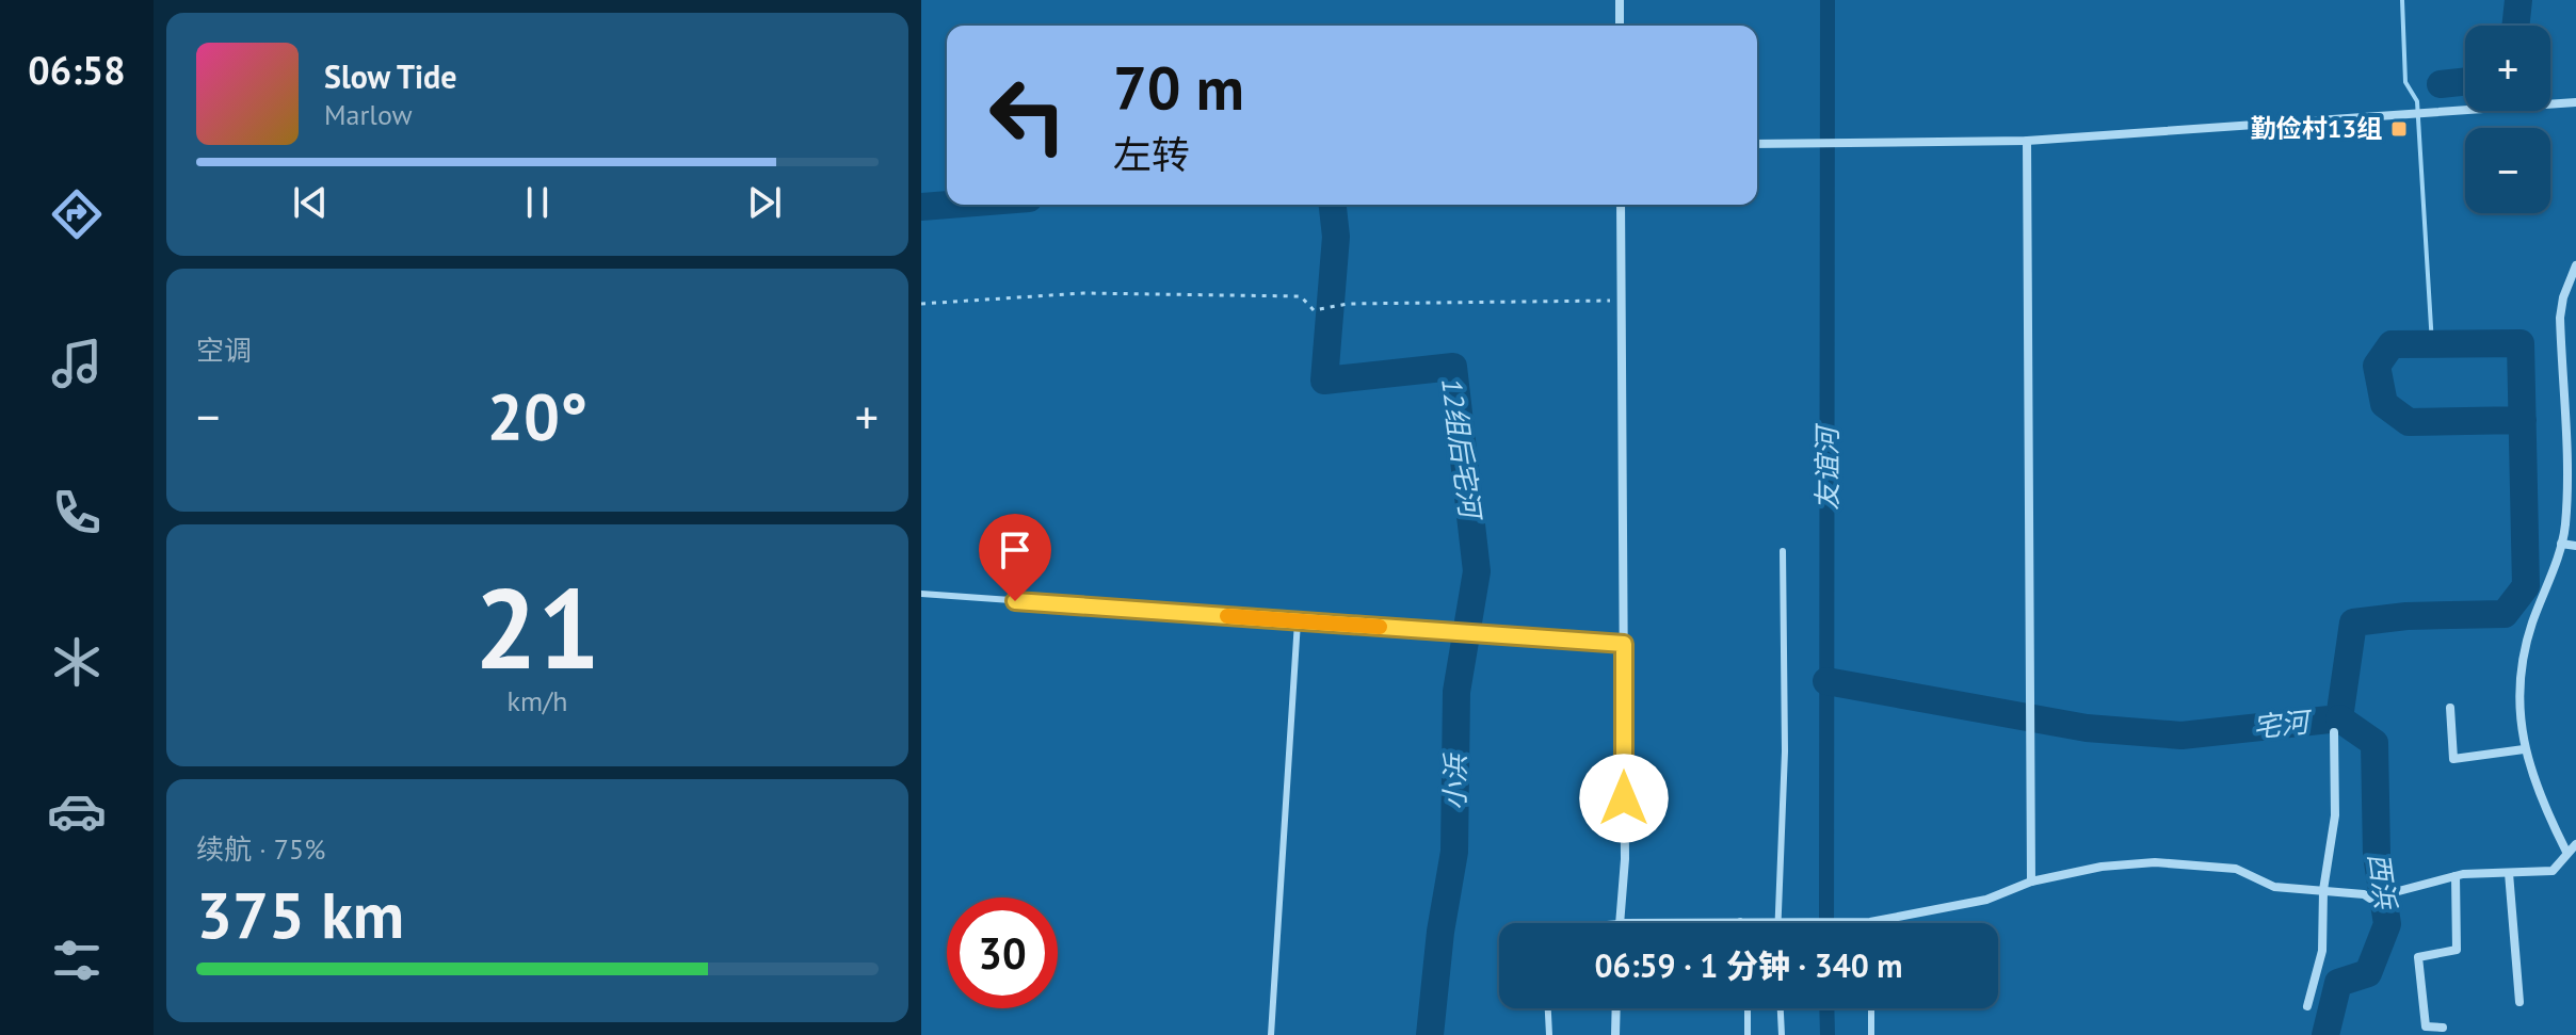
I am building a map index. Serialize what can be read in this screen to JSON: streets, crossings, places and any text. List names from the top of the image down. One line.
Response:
{"water":["12组后宅河","友谊河","宅河","小浜","西浜"],"places":{"transit":["勤俭村13组"]},"page":{"tabs":"06:58","map_buttons":["+","−"],"turn":["70 m","左转"],"song":["Slow Tide","Marlow"],"tile":["空调",["21","km/h"],["续航 · 75%","375 km"]],"heat":["−","20°","+"],"limit":"30","trip":"06:59 · 1 分钟 · 340 m"}}
